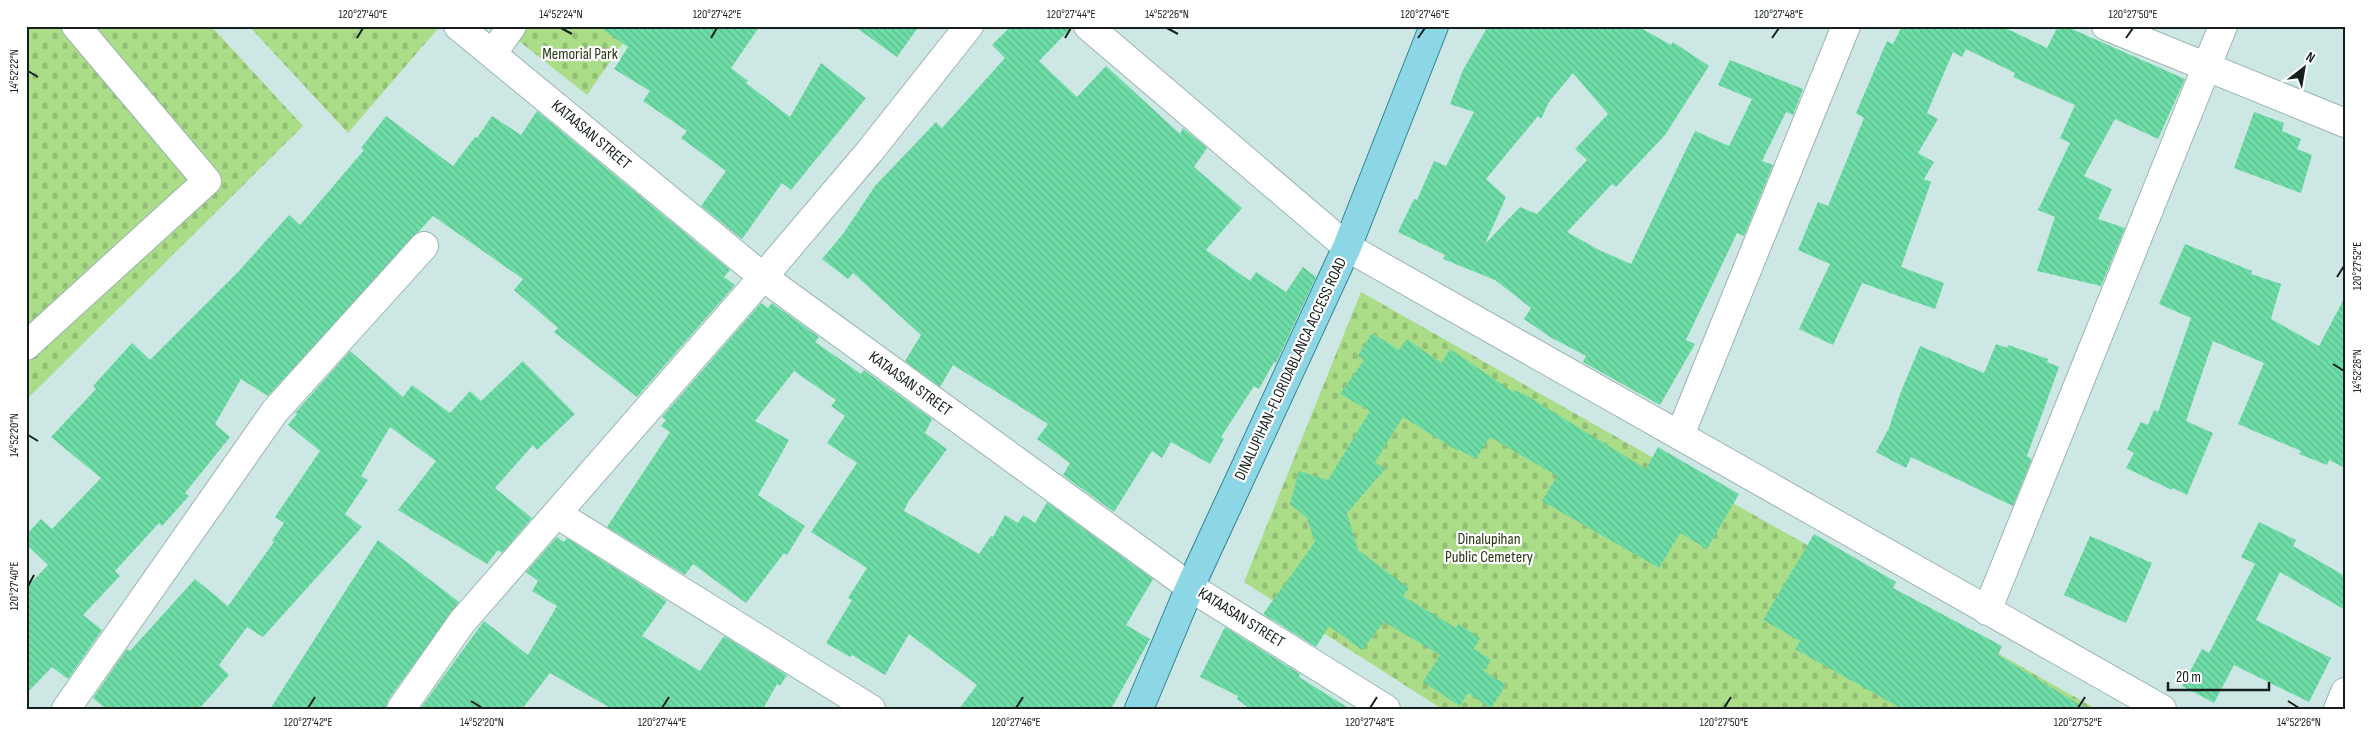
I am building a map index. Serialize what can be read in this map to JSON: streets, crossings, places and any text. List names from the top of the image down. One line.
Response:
{"streets":{"main road":["DINALUPIHAN-FLORIDABLANCA ACCESS ROAD"],"street":["KATAASAN STREET"]},"crossings":[["KATAASAN STREET","DINALUPIHAN-FLORIDABLANCA ACCESS ROAD"]],"parks":["Memorial Park","Dinalupihan Public Cemetery"],"scale_bar":"20 m","north":"top right","coordinates":["120°27'40\"E","14°52'24\"N","120°27'42\"E","120°27'44\"E","14°52'26\"N","120°27'46\"E","120°27'48\"E","120°27'50\"E","14°52'22\"N","120°27'52\"E","14°52'28\"N","14°52'20\"N"]}
